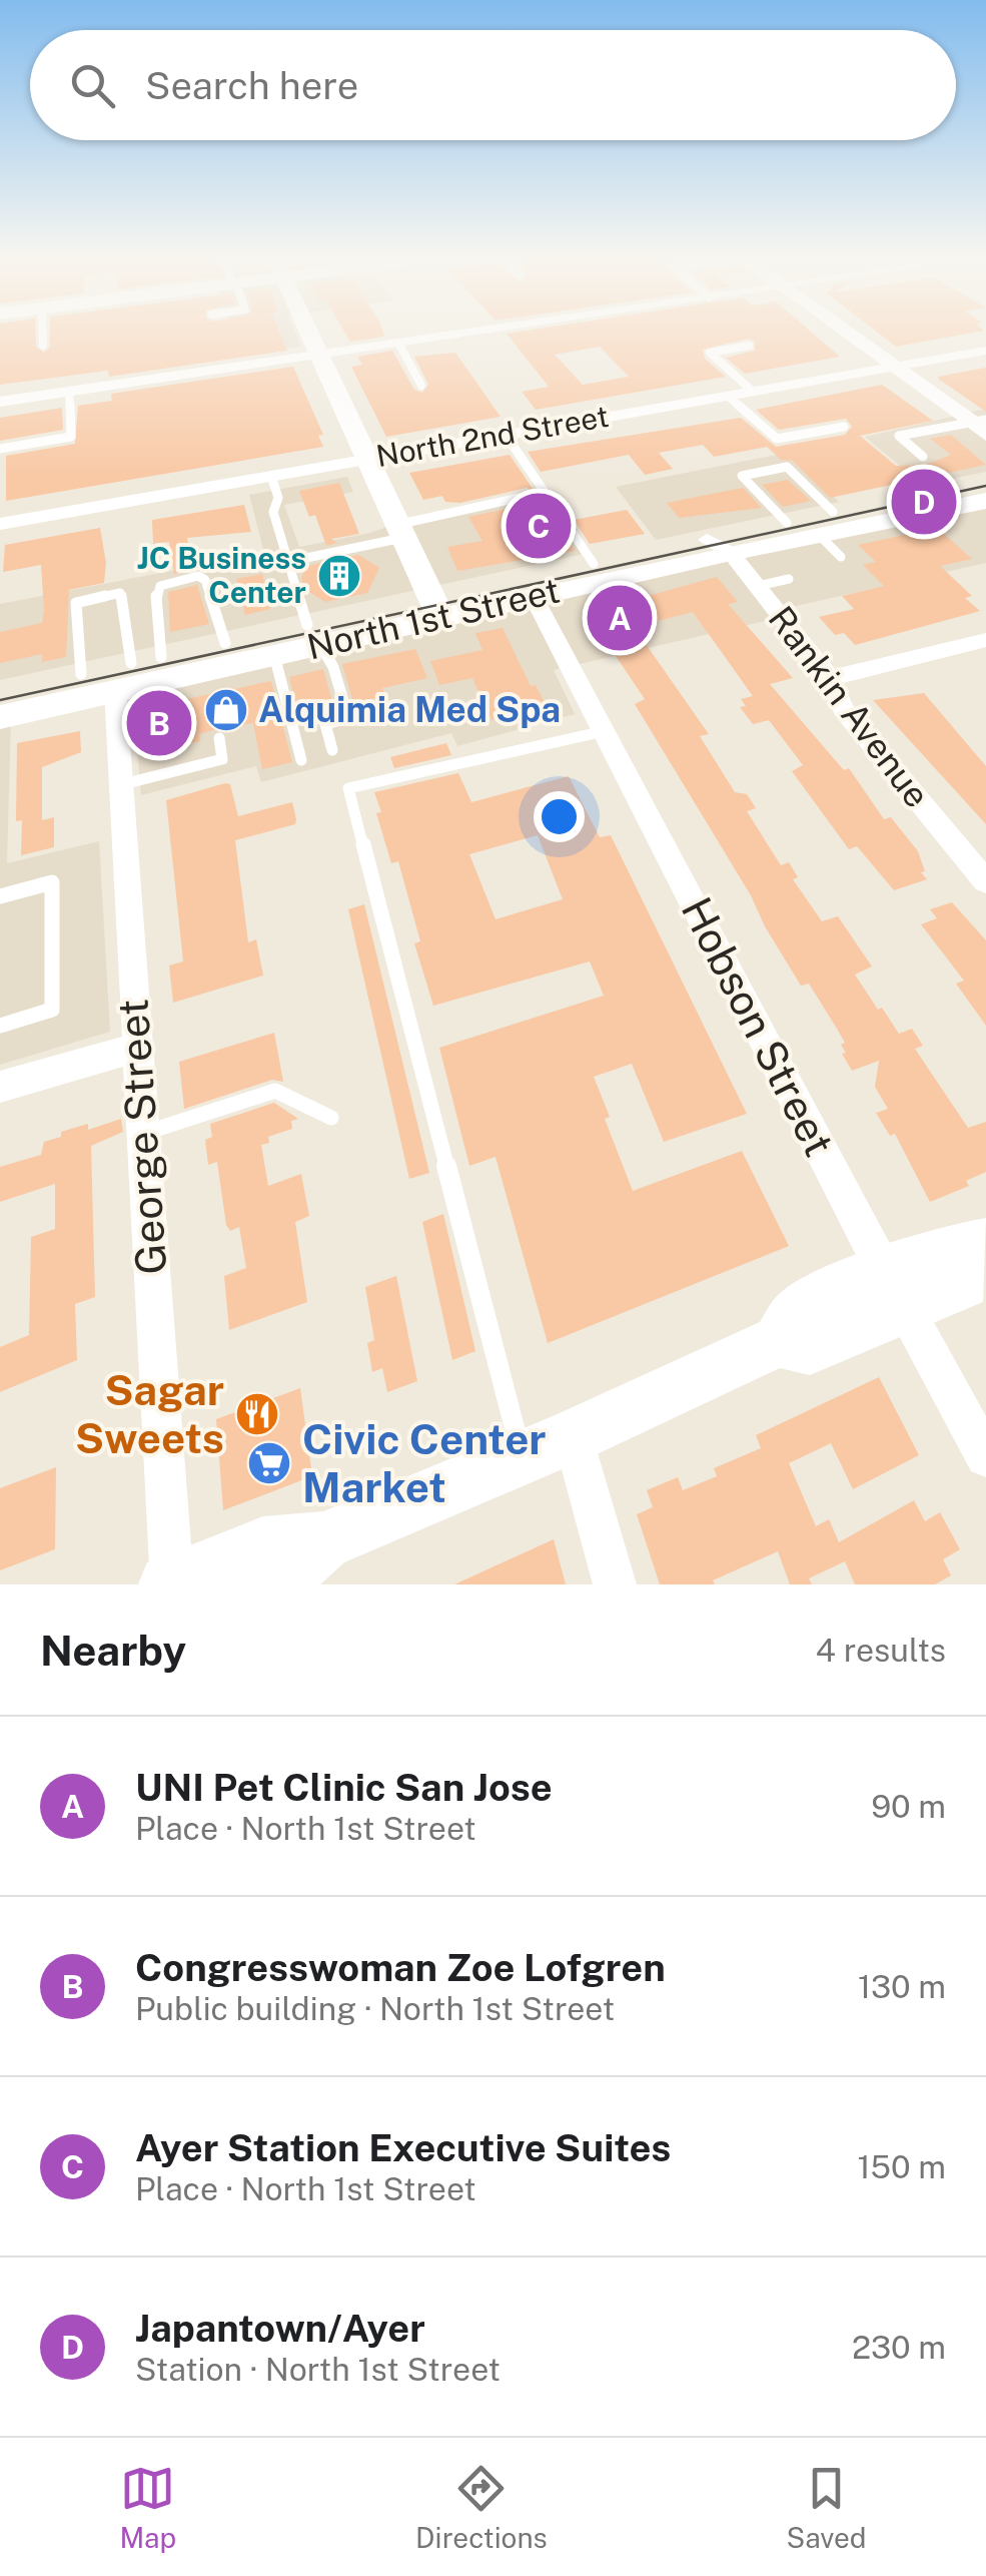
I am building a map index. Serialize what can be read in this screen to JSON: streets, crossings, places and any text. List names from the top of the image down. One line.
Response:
{"streets":{"main road":["North 1st Street"],"street":["North 2nd Street","Rankin Avenue","Hobson Street","George Street"]},"crossings":[["North 1st Street","Rankin Avenue"],["North 1st Street","Hobson Street"],["North 1st Street","George Street"]],"places":{"building":["JC Business Center"],"shop":["Alquimia Med Spa"],"restaurant":["Sagar Sweets"],"supermarket":["Civic Center Market"]},"page":{"search":"Search here","pins":["D","C","A","B"],"heading":["Nearby","4 results"],"list":[{"mark":"A","name":"UNI Pet Clinic San Jose","note":"Place · North 1st Street","value":"90 m"},{"mark":"B","name":"Congresswoman Zoe Lofgren","note":"Public building · North 1st Street","value":"130 m"},{"mark":"C","name":"Ayer Station Executive Suites","note":"Place · North 1st Street","value":"150 m"},{"mark":"D","name":"Japantown/Ayer","note":"Station · North 1st Street","value":"230 m"}],"nav":["Map","Directions","Saved"]}}
